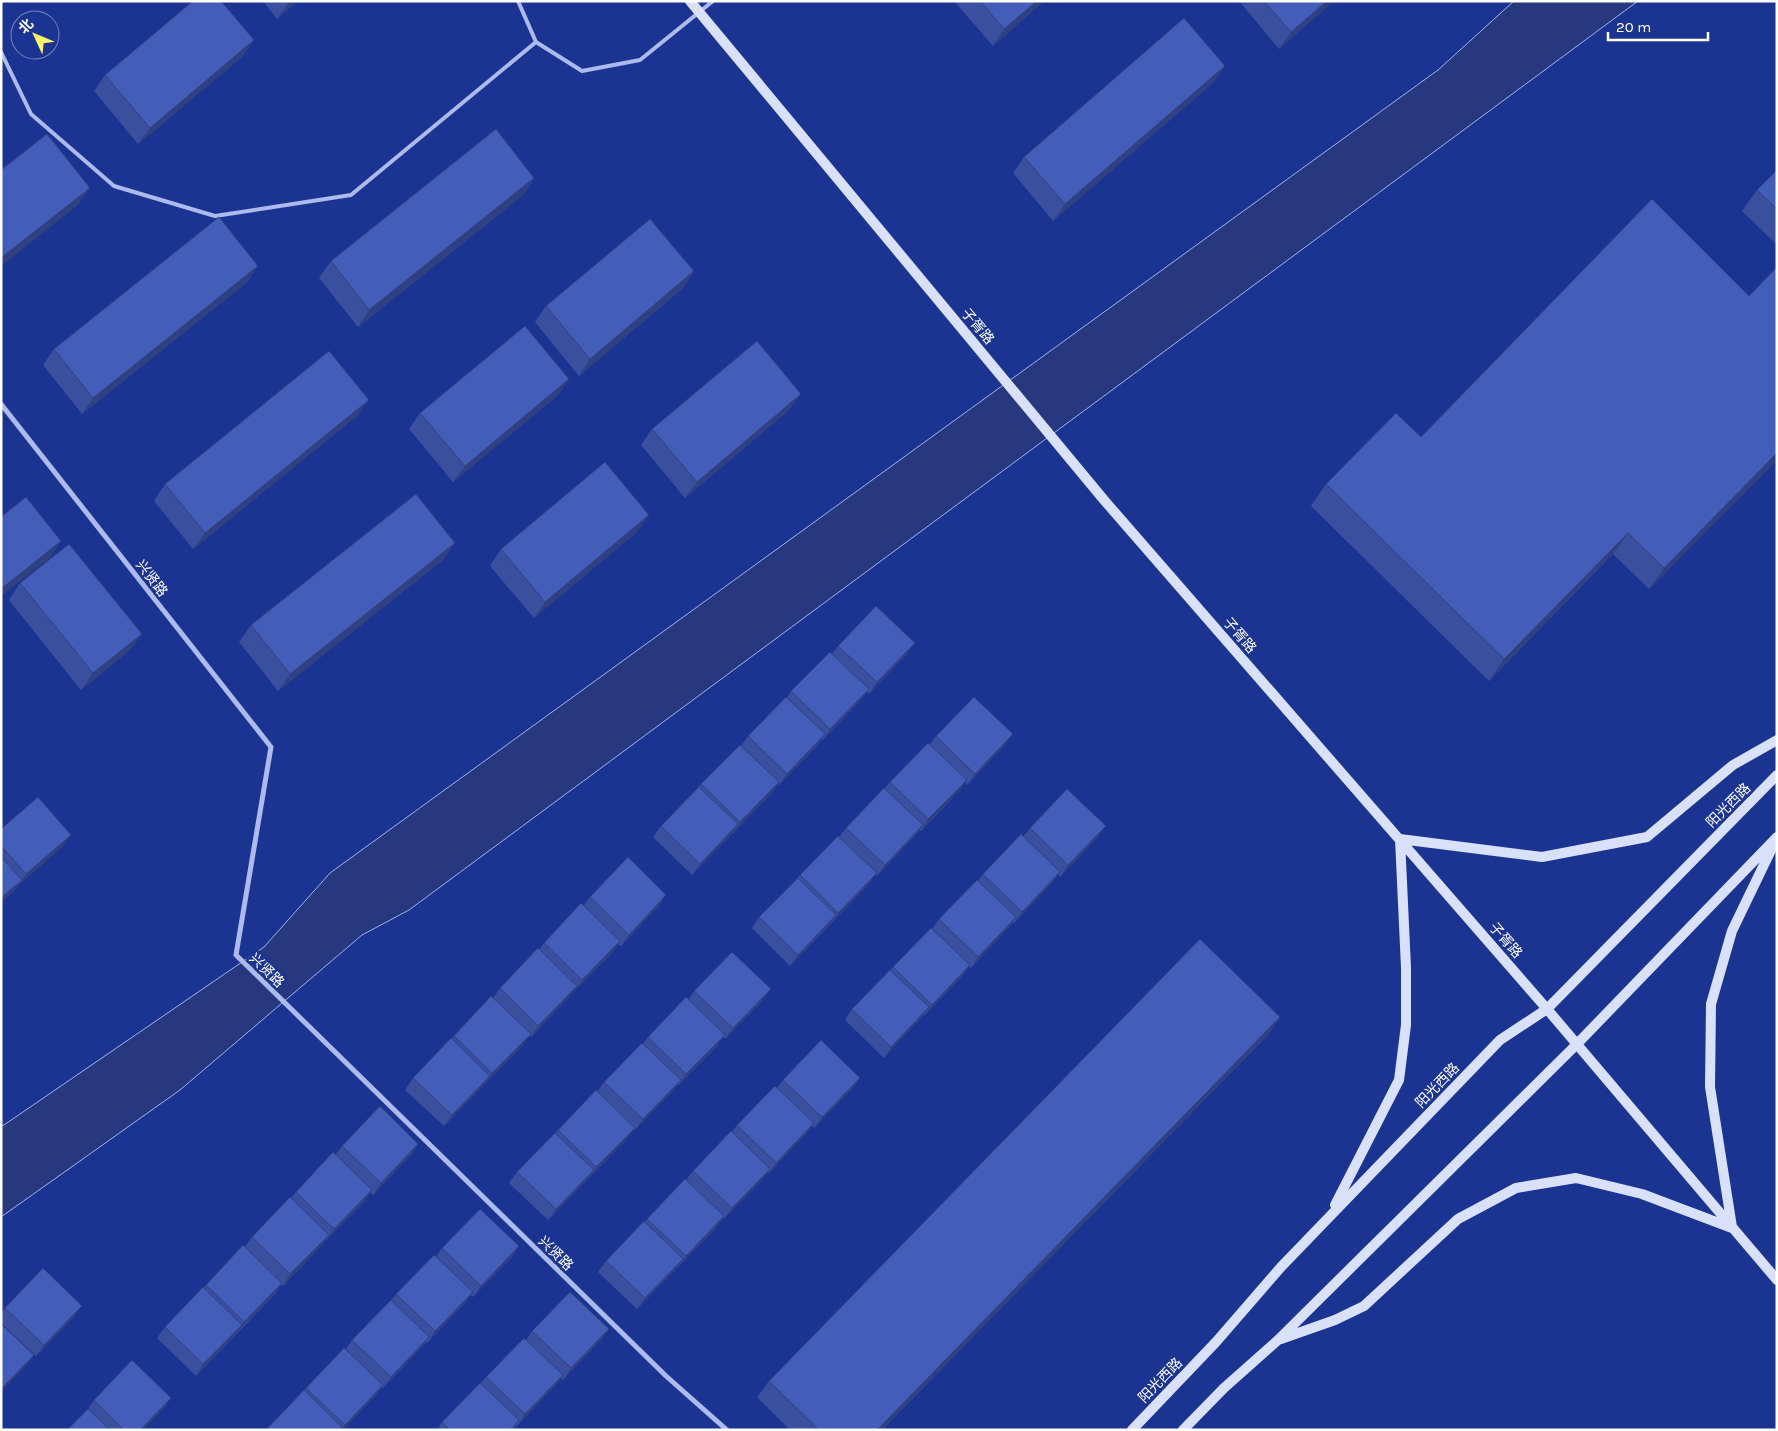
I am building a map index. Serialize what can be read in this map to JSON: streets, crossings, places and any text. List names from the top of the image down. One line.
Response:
{"streets":{"street":["子胥路","兴贤路","阳光西路"]},"crossings":[["子胥路","阳光西路"]],"scale_bar":"20 m","north":"top left"}
